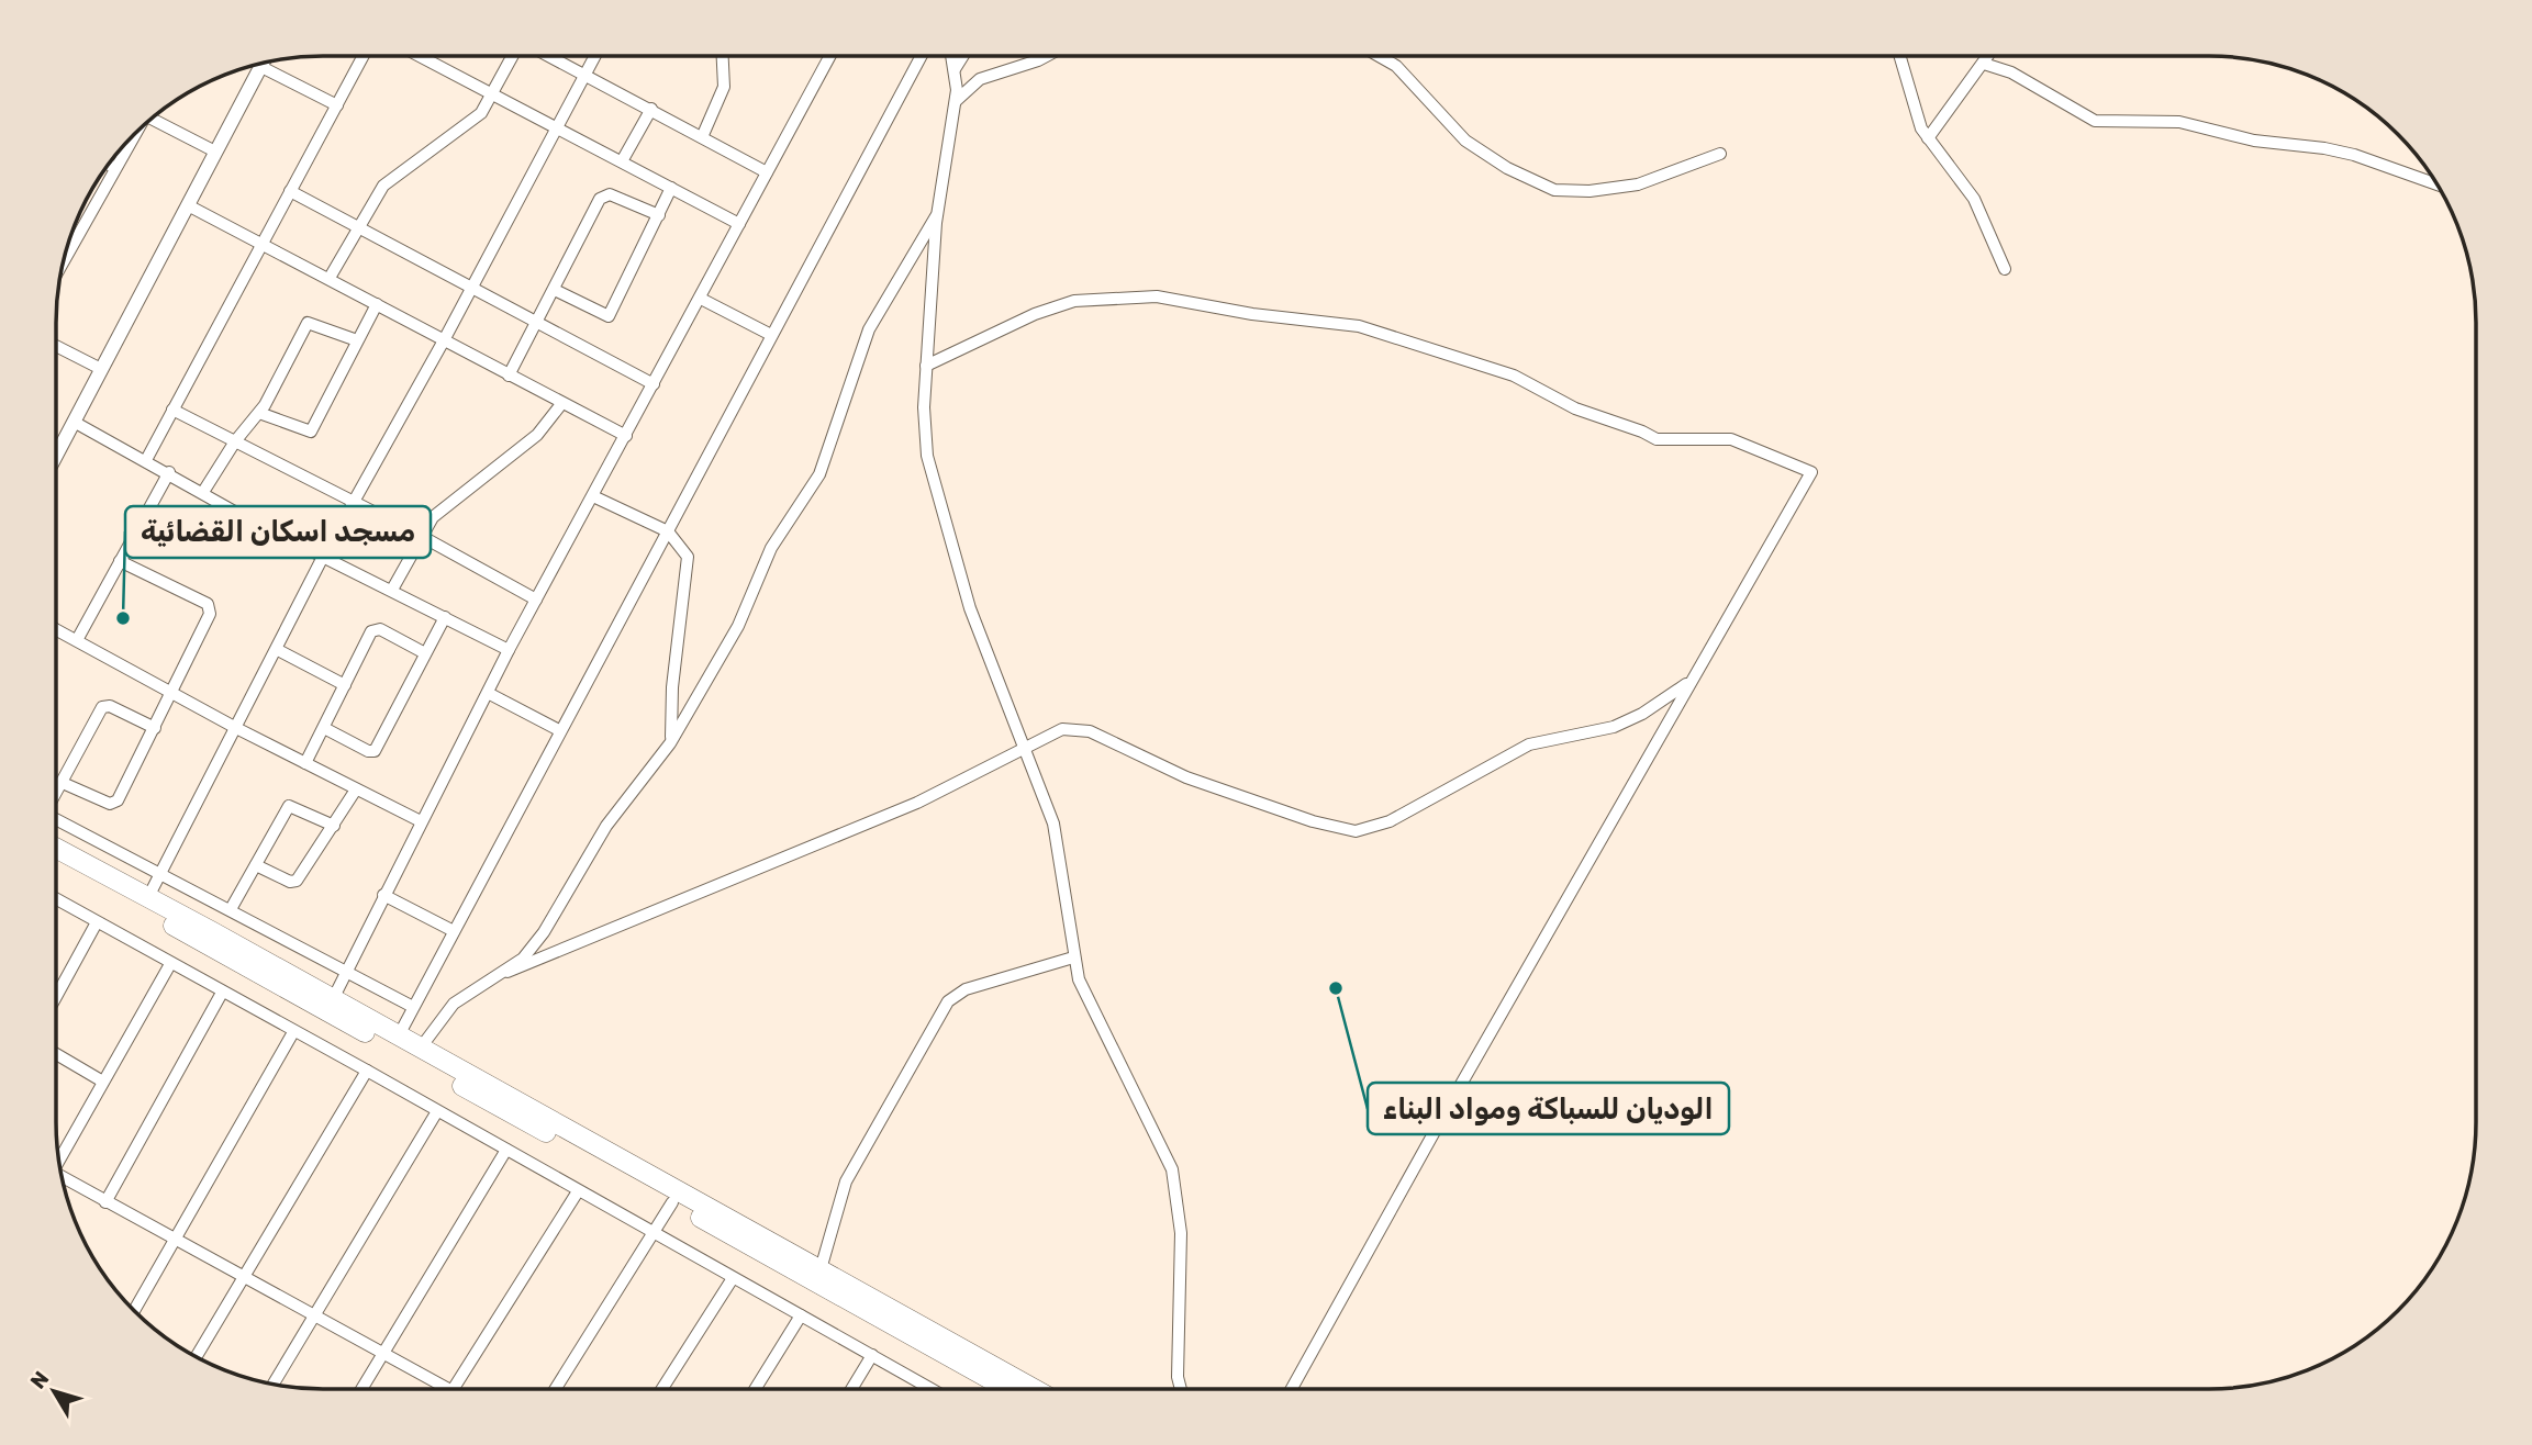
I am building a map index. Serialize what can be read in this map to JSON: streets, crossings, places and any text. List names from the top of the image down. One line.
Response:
{"places":["مسجد اسكان القضائية","الوديان للسباكة ومواد البناء"],"north":"top left"}
